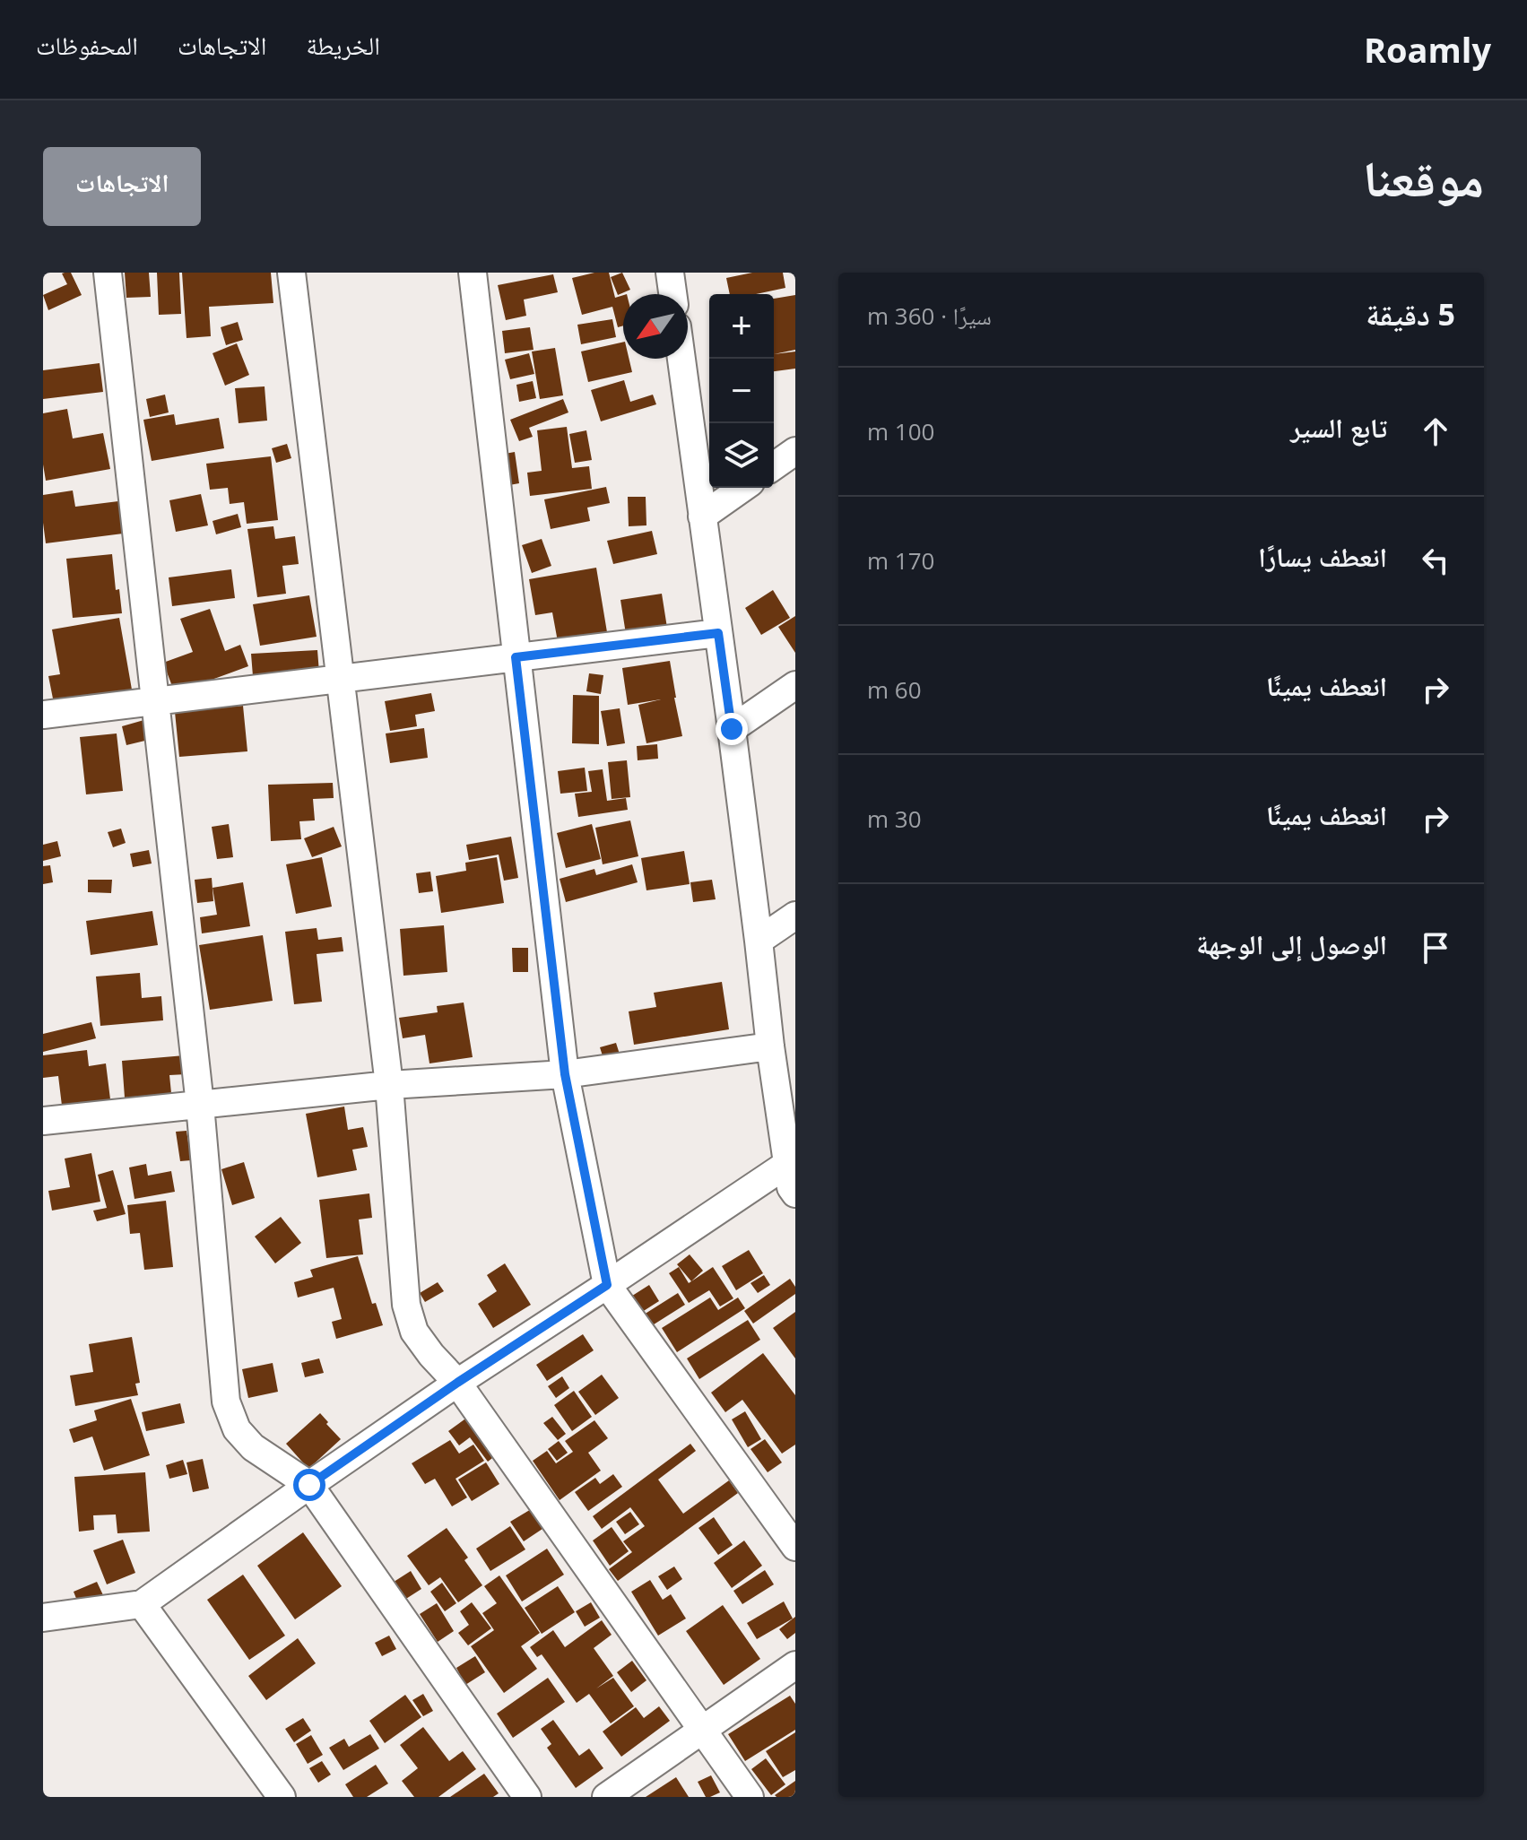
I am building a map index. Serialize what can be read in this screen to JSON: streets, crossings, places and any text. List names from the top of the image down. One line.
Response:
{"north":"bottom left","page":{"header":"Roamly","nav":["الخريطة","الاتجاهات","المحفوظات"],"title":"موقعنا","buttons":"الاتجاهات","heading":["5 دقيقة","سيرًا · 360 m"],"map_buttons":["+","−"],"list":[["تابع السير","100 m"],["انعطف يسارًا","170 m"],["انعطف يمينًا","60 m"],["انعطف يمينًا","30 m"],"الوصول إلى الوجهة"]}}
